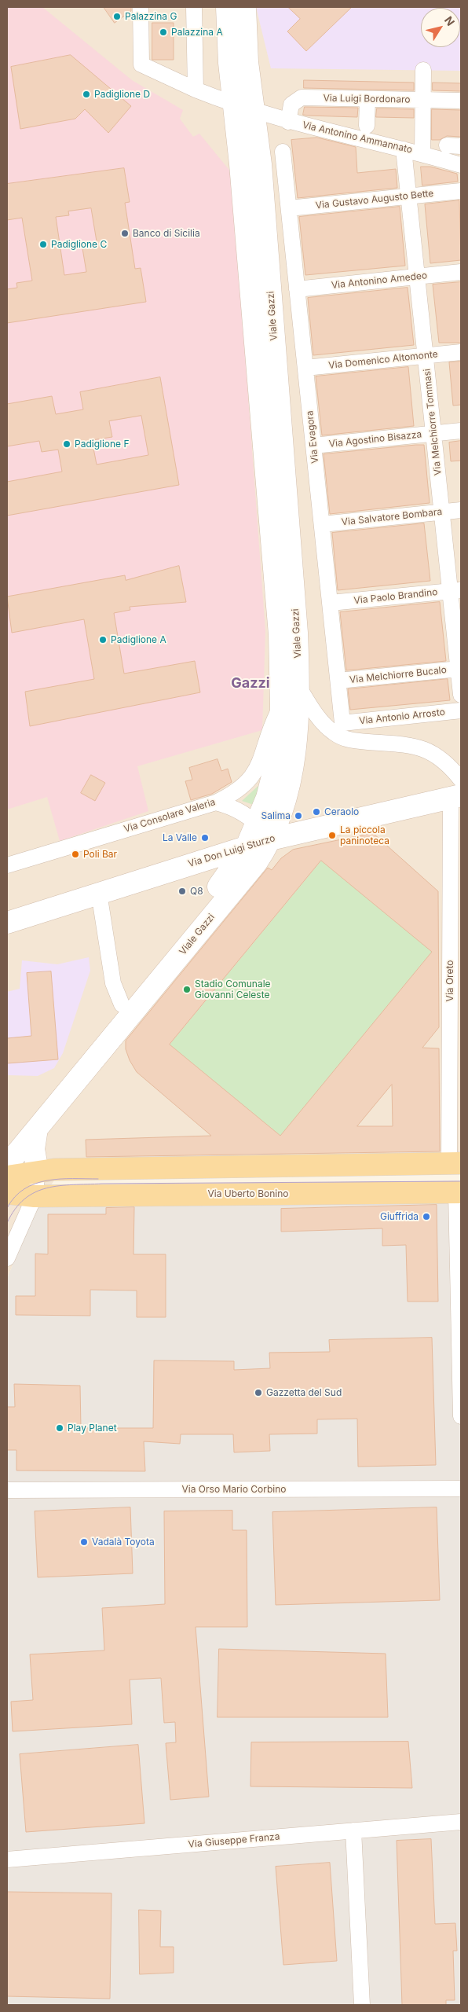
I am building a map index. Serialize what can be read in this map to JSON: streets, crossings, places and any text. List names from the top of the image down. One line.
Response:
{"streets":{"main road":["Viale Gazzi","Via Don Luigi Sturzo","Via Uberto Bonino"],"street":["Via Luigi Bordonaro","Via Antonino Ammannato","Via Gustavo Augusto Bette","Via Antonino Amedeo","Via Domenico Altomonte","Via Melchiorre Tommasi","Via Evagora","Via Agostino Bisazza","Via Salvatore Bombara","Via Paolo Brandino","Via Melchiorre Bucalo","Via Antonio Arrosto","Via Consolare Valeria","Via Oreto","Via Orso Mario Corbino","Via Giuseppe Franza"]},"crossings":[["Via Luigi Bordonaro","Via Antonino Ammannato"],["Via Antonino Ammannato","Viale Gazzi"],["Via Antonino Ammannato","Via Melchiorre Tommasi"],["Via Gustavo Augusto Bette","Via Melchiorre Tommasi"],["Via Gustavo Augusto Bette","Via Evagora"],["Via Antonino Amedeo","Via Melchiorre Tommasi"],["Via Antonino Amedeo","Via Evagora"],["Viale Gazzi","Via Consolare Valeria"],["Viale Gazzi","Via Don Luigi Sturzo"],["Via Domenico Altomonte","Via Melchiorre Tommasi"],["Via Domenico Altomonte","Via Evagora"],["Via Melchiorre Tommasi","Via Agostino Bisazza"],["Via Melchiorre Tommasi","Via Salvatore Bombara"],["Via Melchiorre Tommasi","Via Paolo Brandino"],["Via Melchiorre Tommasi","Via Melchiorre Bucalo"],["Via Evagora","Via Agostino Bisazza"],["Via Evagora","Via Salvatore Bombara"],["Via Evagora","Via Paolo Brandino"],["Via Evagora","Via Melchiorre Bucalo"],["Via Evagora","Via Antonio Arrosto"],["Via Don Luigi Sturzo","Via Oreto"]],"districts":["Gazzi"],"places":["Palazzina G","Palazzina A","Padiglione D","Banco di Sicilia","Padiglione C","Padiglione F","Padiglione A","Ceraolo","Salima","La piccola paninoteca","La Valle","Poli Bar","Q8","Stadio Comunale Giovanni Celeste","Giuffrida","Gazzetta del Sud","Play Planet","Vadalà Toyota"],"north":"top right"}
